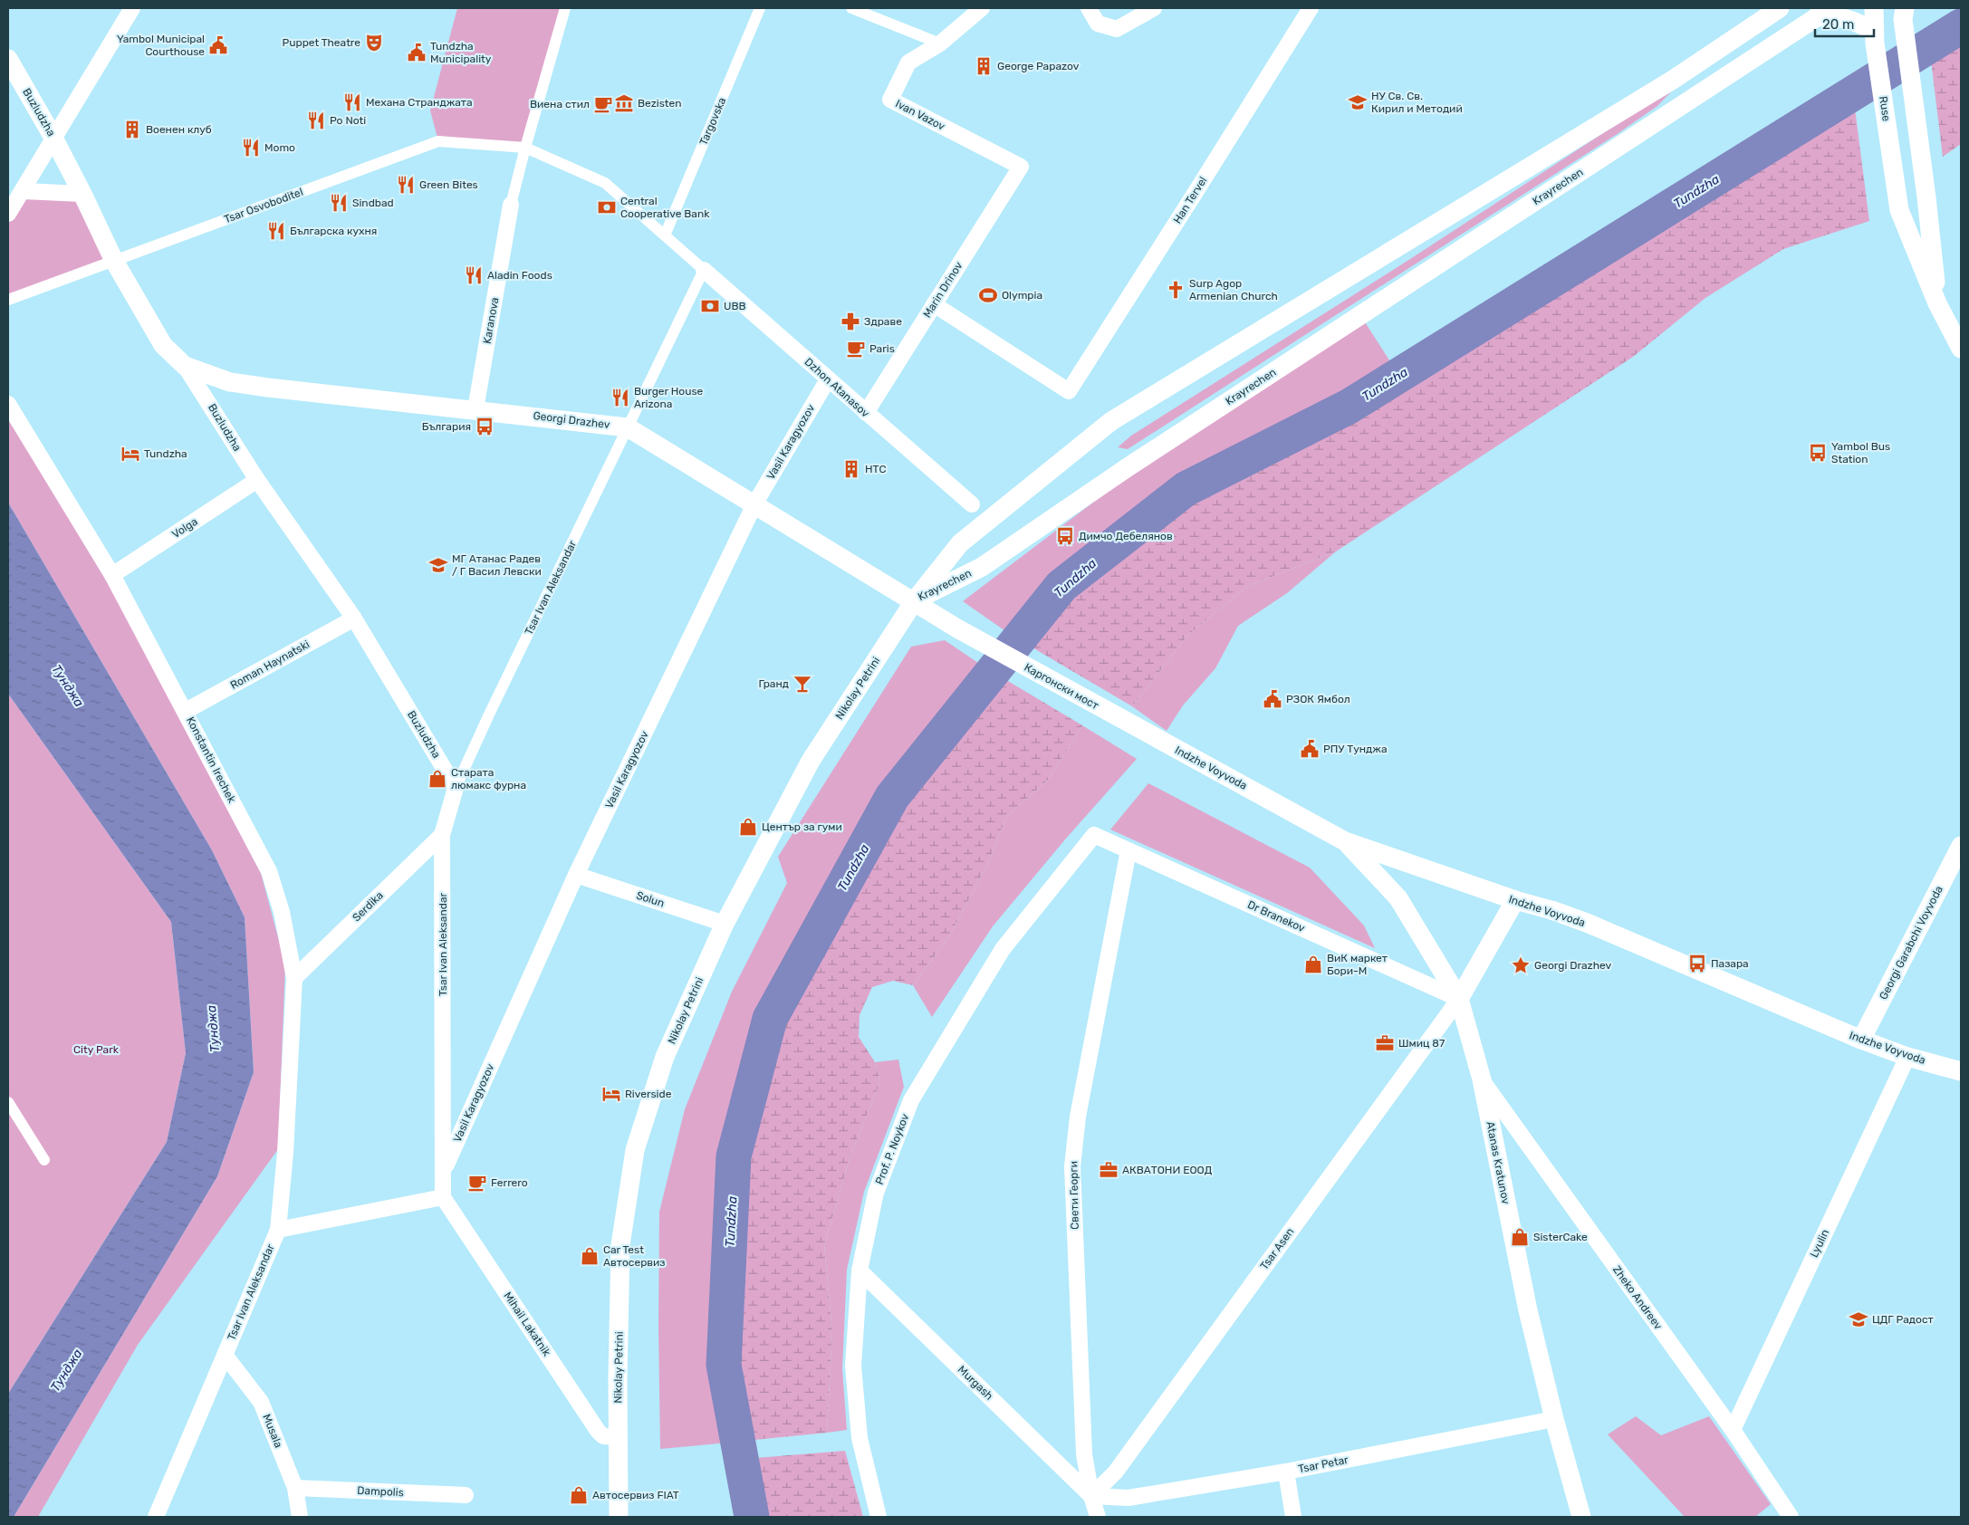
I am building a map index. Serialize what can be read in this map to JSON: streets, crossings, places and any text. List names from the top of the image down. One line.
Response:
{"streets":{"street":["Ruse","Buzludzha","Ivan Vazov","Targovska","Krayrechen","Han Tervel","Tsar Osvoboditel","Marin Drinov","Karanova","Dzhon Atanasov","Georgi Drazhev","Vasil Karagyozov","Volga","Tsar Ivan Aleksandar","Roman Haynatski","Каргонски мост","Nikolay Petrini","Konstantin Irechek","Indzhe Voyvoda","Solun","Serdika","Dr Branekov","Georgi Garabchi Voyvoda","Prof. P. Noykov","Atanas Kratunov","Свети Георги","Lyulin","Tsar Asen","Zheko Andreev","Mihail Lakatnik","Murgash","Musala","Tsar Petar","Dampolis"]},"crossings":[["Buzludzha","Tsar Osvoboditel"],["Buzludzha","Georgi Drazhev"],["Buzludzha","Volga"],["Buzludzha","Tsar Ivan Aleksandar"],["Buzludzha","Roman Haynatski"],["Ivan Vazov","Marin Drinov"],["Targovska","Tsar Osvoboditel"],["Krayrechen","Georgi Drazhev"],["Krayrechen","Каргонски мост"],["Krayrechen","Nikolay Petrini"],["Han Tervel","Marin Drinov"],["Tsar Osvoboditel","Dzhon Atanasov"],["Tsar Osvoboditel","Tsar Ivan Aleksandar"],["Marin Drinov","Dzhon Atanasov"],["Karanova","Georgi Drazhev"],["Dzhon Atanasov","Vasil Karagyozov"],["Dzhon Atanasov","Tsar Ivan Aleksandar"],["Georgi Drazhev","Vasil Karagyozov"],["Georgi Drazhev","Tsar Ivan Aleksandar"],["Georgi Drazhev","Каргонски мост"],["Georgi Drazhev","Nikolay Petrini"],["Vasil Karagyozov","Tsar Ivan Aleksandar"],["Vasil Karagyozov","Solun"],["Volga","Konstantin Irechek"],["Tsar Ivan Aleksandar","Konstantin Irechek"],["Tsar Ivan Aleksandar","Serdika"],["Tsar Ivan Aleksandar","Mihail Lakatnik"],["Tsar Ivan Aleksandar","Musala"],["Roman Haynatski","Konstantin Irechek"],["Каргонски мост","Nikolay Petrini"],["Каргонски мост","Indzhe Voyvoda"],["Nikolay Petrini","Solun"],["Nikolay Petrini","Mihail Lakatnik"],["Konstantin Irechek","Serdika"],["Indzhe Voyvoda","Georgi Garabchi Voyvoda"],["Indzhe Voyvoda","Atanas Kratunov"],["Indzhe Voyvoda","Lyulin"],["Dr Branekov","Prof. P. Noykov"],["Dr Branekov","Atanas Kratunov"],["Dr Branekov","Свети Георги"],["Dr Branekov","Tsar Asen"],["Prof. P. Noykov","Murgash"],["Atanas Kratunov","Tsar Asen"],["Atanas Kratunov","Zheko Andreev"],["Atanas Kratunov","Tsar Petar"],["Свети Георги","Tsar Asen"],["Свети Георги","Murgash"],["Свети Георги","Tsar Petar"],["Lyulin","Zheko Andreev"],["Tsar Asen","Murgash"],["Tsar Asen","Tsar Petar"],["Murgash","Tsar Petar"],["Musala","Dampolis"]],"water":["Tundzha","Тунджа"],"parks":["City Park"],"places":{"theatre":["Puppet Theatre"],"public building":["Yambol Municipal Courthouse","Tundzha Municipality","РЗОК Ямбол","РПУ Тунджа"],"building":["George Papazov","Военен клуб","НТС"],"restaurant":["Механа Странджата","Po Noti","Momo","Green Bites","Sindbad","Българска кухня","Aladin Foods","Burger House Arizona"],"school or university":["НУ Св. Св. Кирил и Методий","МГ Атанас Радев / Г Васил Левски","ЦДГ Радост"],"museum":["Bezisten"],"cafe":["Виена стил","Paris","Ferrero"],"bank":["Central Cooperative Bank","UBB"],"church":["Surp Agop Armenian Church"],"sports":["Olympia"],"pharmacy":["Здраве"],"bus stop":["България","Yambol Bus Station","Димчо Дебелянов","Пазара"],"hotel":["Tundzha","Riverside"],"bar":["Гранд"],"shop":["Старата люмакс фурна","Център за гуми","ВиК маркет Бори-М","SisterCake","Car Test Автосервиз","Автосервиз FIAT"],"place":["Georgi Drazhev"],"office":["Шмиц 87","АКВАТОНИ ЕООД"]},"scale_bar":"20 m"}
